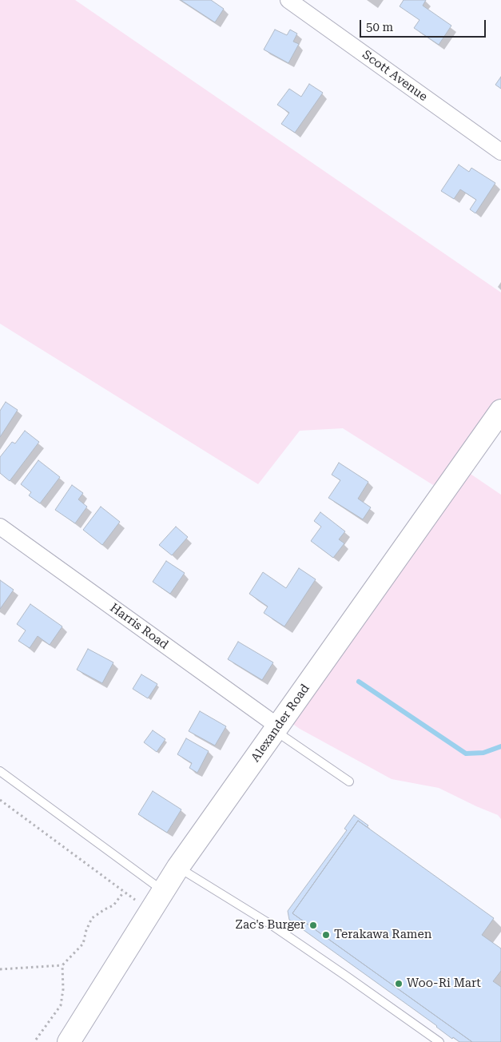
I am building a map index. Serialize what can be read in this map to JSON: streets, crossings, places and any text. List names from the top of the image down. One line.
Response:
{"streets":{"street":["Scott Avenue","Harris Road","Alexander Road"]},"crossings":[["Harris Road","Alexander Road"]],"places":["Zac's Burger","Terakawa Ramen","Woo-Ri Mart"],"scale_bar":"50 m"}
